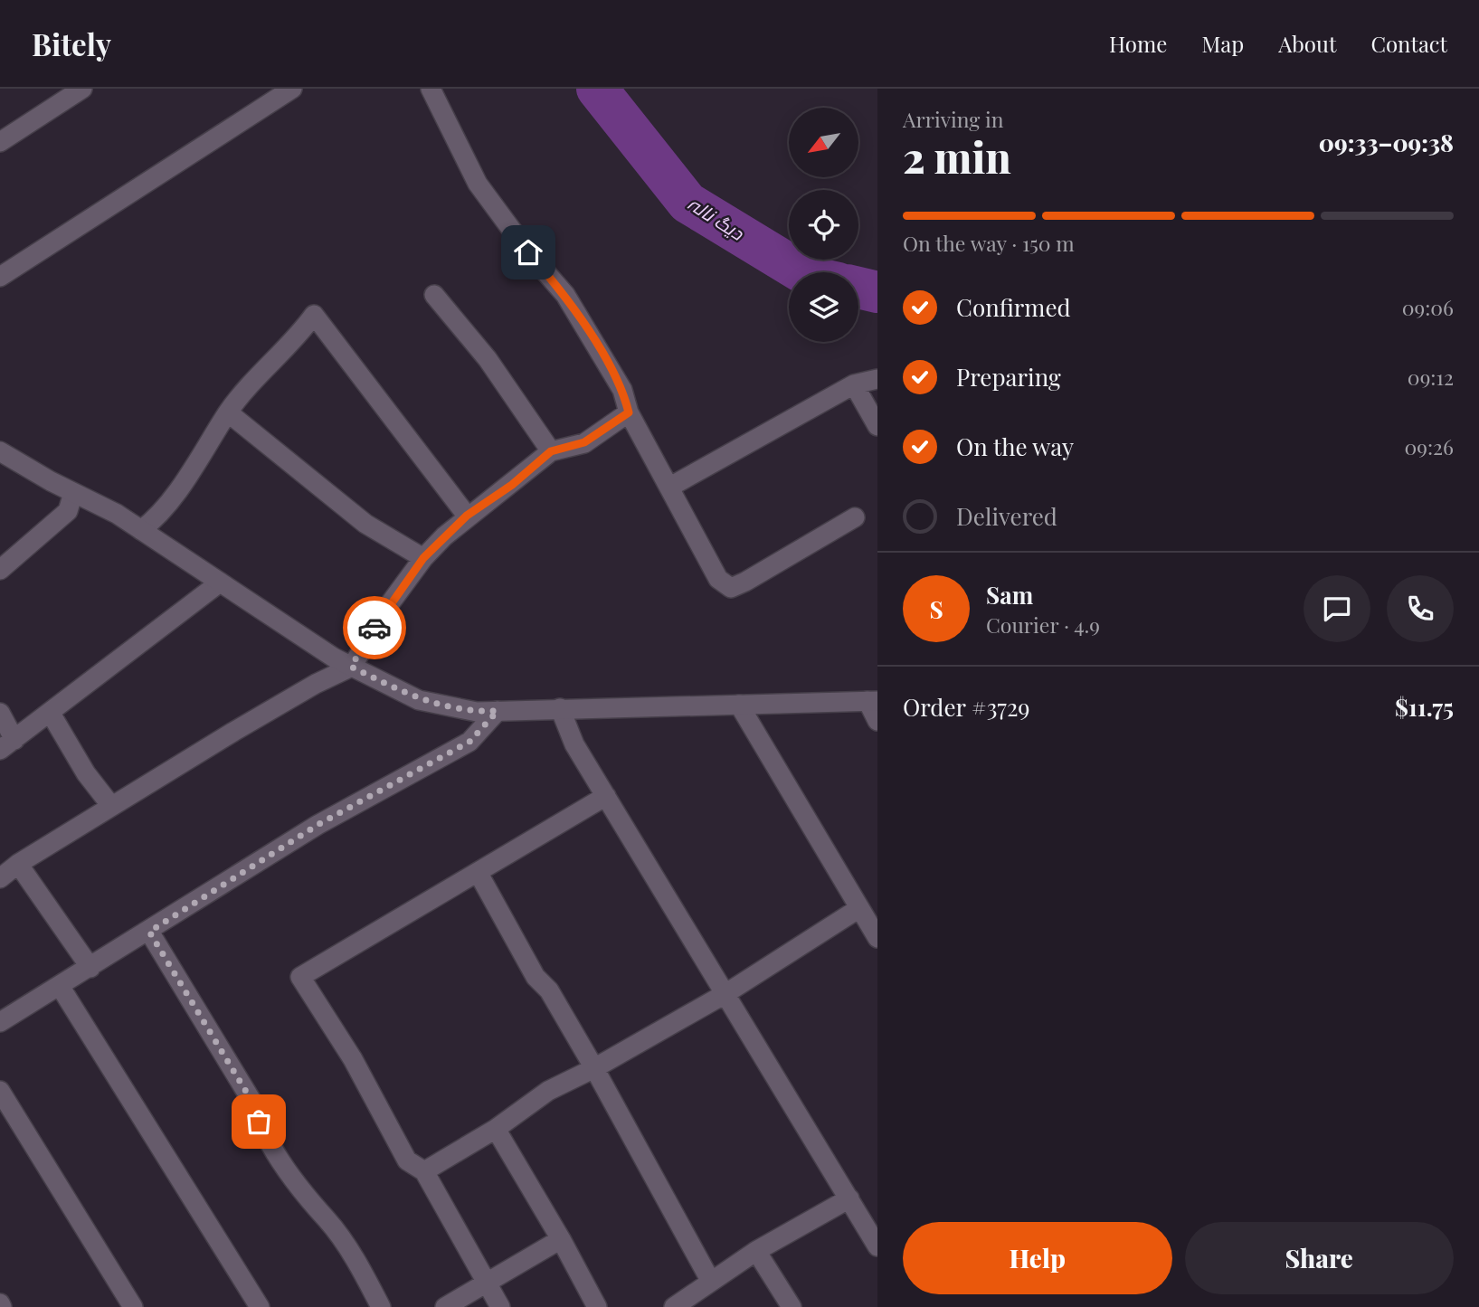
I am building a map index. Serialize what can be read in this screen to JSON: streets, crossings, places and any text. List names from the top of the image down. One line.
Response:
{"water":["دیگ نالہ"],"north":"bottom left","page":{"header":"Bitely","nav":["Home","Map","About","Contact"],"heading":["2 min","Arriving in","09:33–09:38"],"panel":["Sam","Courier · 4.9","Order #3729","$11.75"],"bar":"On the way · 150 m","list":[["Confirmed","09:06"],["Preparing","09:12"],["On the way","09:26"],"Delivered"],"round":"S","buttons":["Help","Share"]}}
